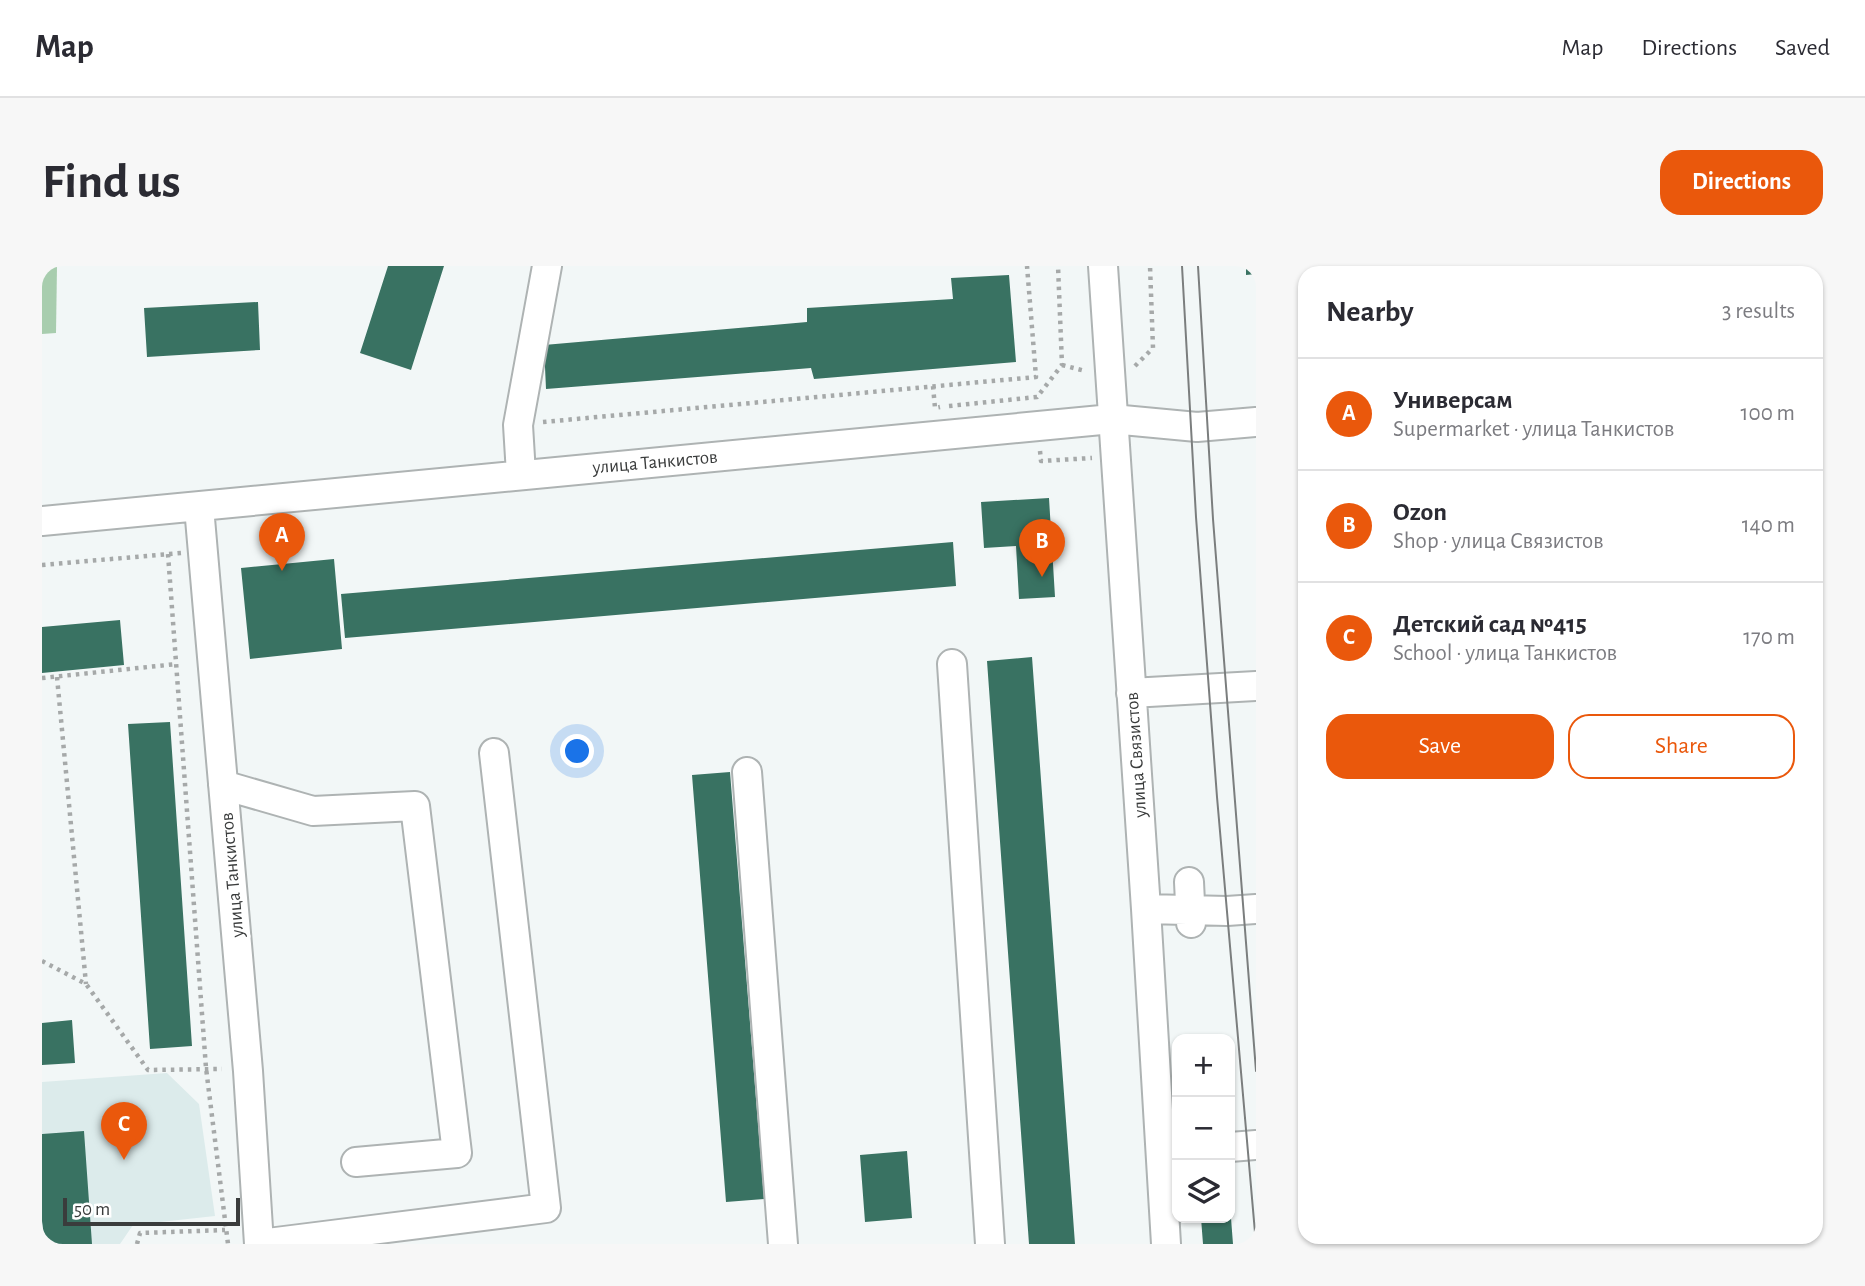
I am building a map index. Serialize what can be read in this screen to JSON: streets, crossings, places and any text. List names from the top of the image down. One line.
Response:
{"streets":{"street":["улица Танкистов","улица Связистов"]},"crossings":[["улица Танкистов","улица Связистов"]],"scale_bar":"50 m","page":{"header":"Map","nav":["Map","Directions","Saved"],"buttons":["Directions",["Save","Share"]],"title":"Find us","heading":["Nearby","3 results"],"list":[{"mark":"A","name":"Универсам","note":"Supermarket · улица Танкистов","value":"100 m"},{"mark":"B","name":"Ozon","note":"Shop · улица Связистов","value":"140 m"},{"mark":"C","name":"Детский сад №415","note":"School · улица Танкистов","value":"170 m"}],"pins":["A","B","C"],"map_buttons":["+","−"],"scale":"50 m"}}
